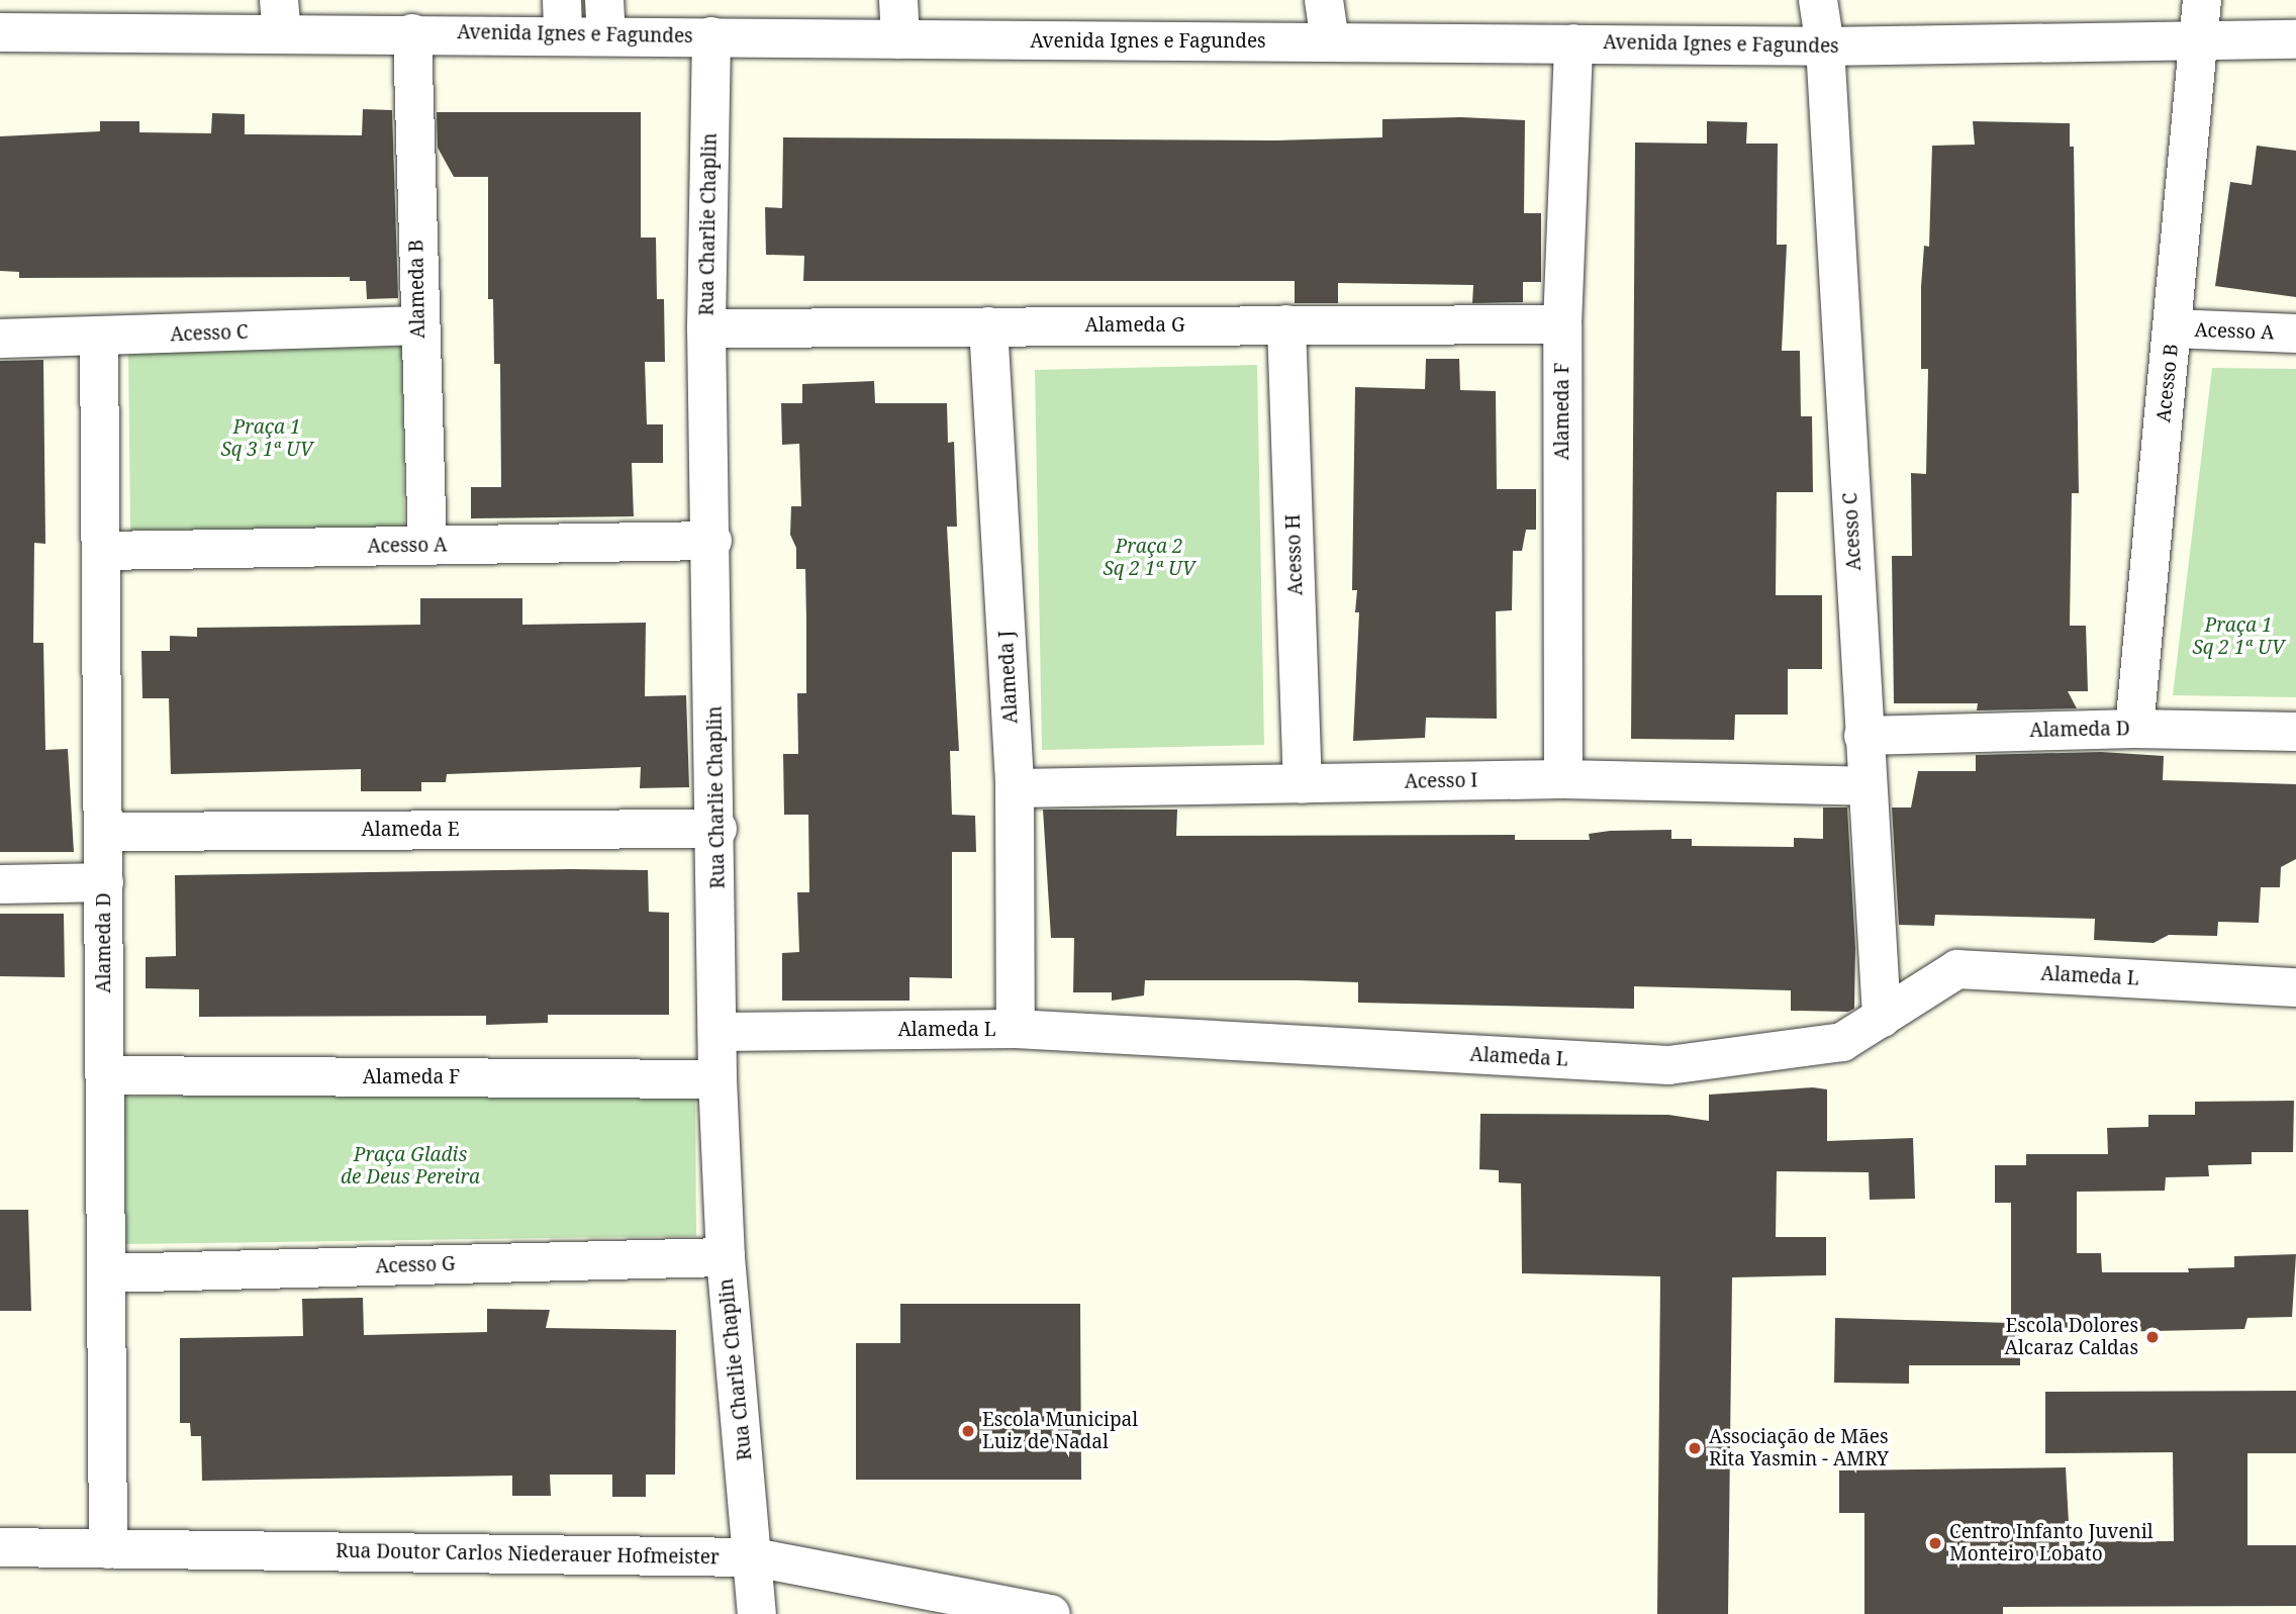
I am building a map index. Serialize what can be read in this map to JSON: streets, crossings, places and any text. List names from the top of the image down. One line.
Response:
{"streets":{"street":["Avenida Ignes e Fagundes","Rua Charlie Chaplin","Alameda B","Alameda G","Acesso A","Acesso C","Acesso B","Alameda F","Acesso H","Alameda J","Alameda D","Acesso I","Alameda E","Alameda L","Acesso G","Rua Doutor Carlos Niederauer Hofmeister"]},"crossings":[["Avenida Ignes e Fagundes","Rua Charlie Chaplin"],["Avenida Ignes e Fagundes","Alameda B"],["Avenida Ignes e Fagundes","Acesso C"],["Avenida Ignes e Fagundes","Acesso B"],["Avenida Ignes e Fagundes","Alameda F"],["Rua Charlie Chaplin","Alameda G"],["Rua Charlie Chaplin","Acesso A"],["Rua Charlie Chaplin","Alameda F"],["Rua Charlie Chaplin","Alameda E"],["Rua Charlie Chaplin","Alameda L"],["Rua Charlie Chaplin","Acesso G"],["Rua Charlie Chaplin","Rua Doutor Carlos Niederauer Hofmeister"],["Alameda B","Acesso A"],["Alameda B","Acesso C"],["Alameda G","Alameda F"],["Alameda G","Acesso H"],["Alameda G","Alameda J"],["Acesso A","Acesso B"],["Acesso A","Alameda D"],["Acesso C","Alameda D"],["Acesso C","Acesso I"],["Acesso C","Alameda L"],["Acesso B","Alameda D"],["Alameda F","Alameda D"],["Alameda F","Acesso I"],["Acesso H","Acesso I"],["Alameda J","Acesso I"],["Alameda J","Alameda L"],["Alameda D","Alameda E"],["Alameda D","Acesso G"],["Alameda D","Rua Doutor Carlos Niederauer Hofmeister"]],"parks":["Praça 1 Sq 3 1ª UV","Praça 2 Sq 2 1ª UV","Praça 1 Sq 2 1ª UV","Praça Gladis de Deus Pereira"],"places":["Escola Dolores Alcaraz Caldas","Escola Municipal Luiz de Nadal","Associação de Mães Rita Yasmin - AMRY","Centro Infanto Juvenil Monteiro Lobato"]}
